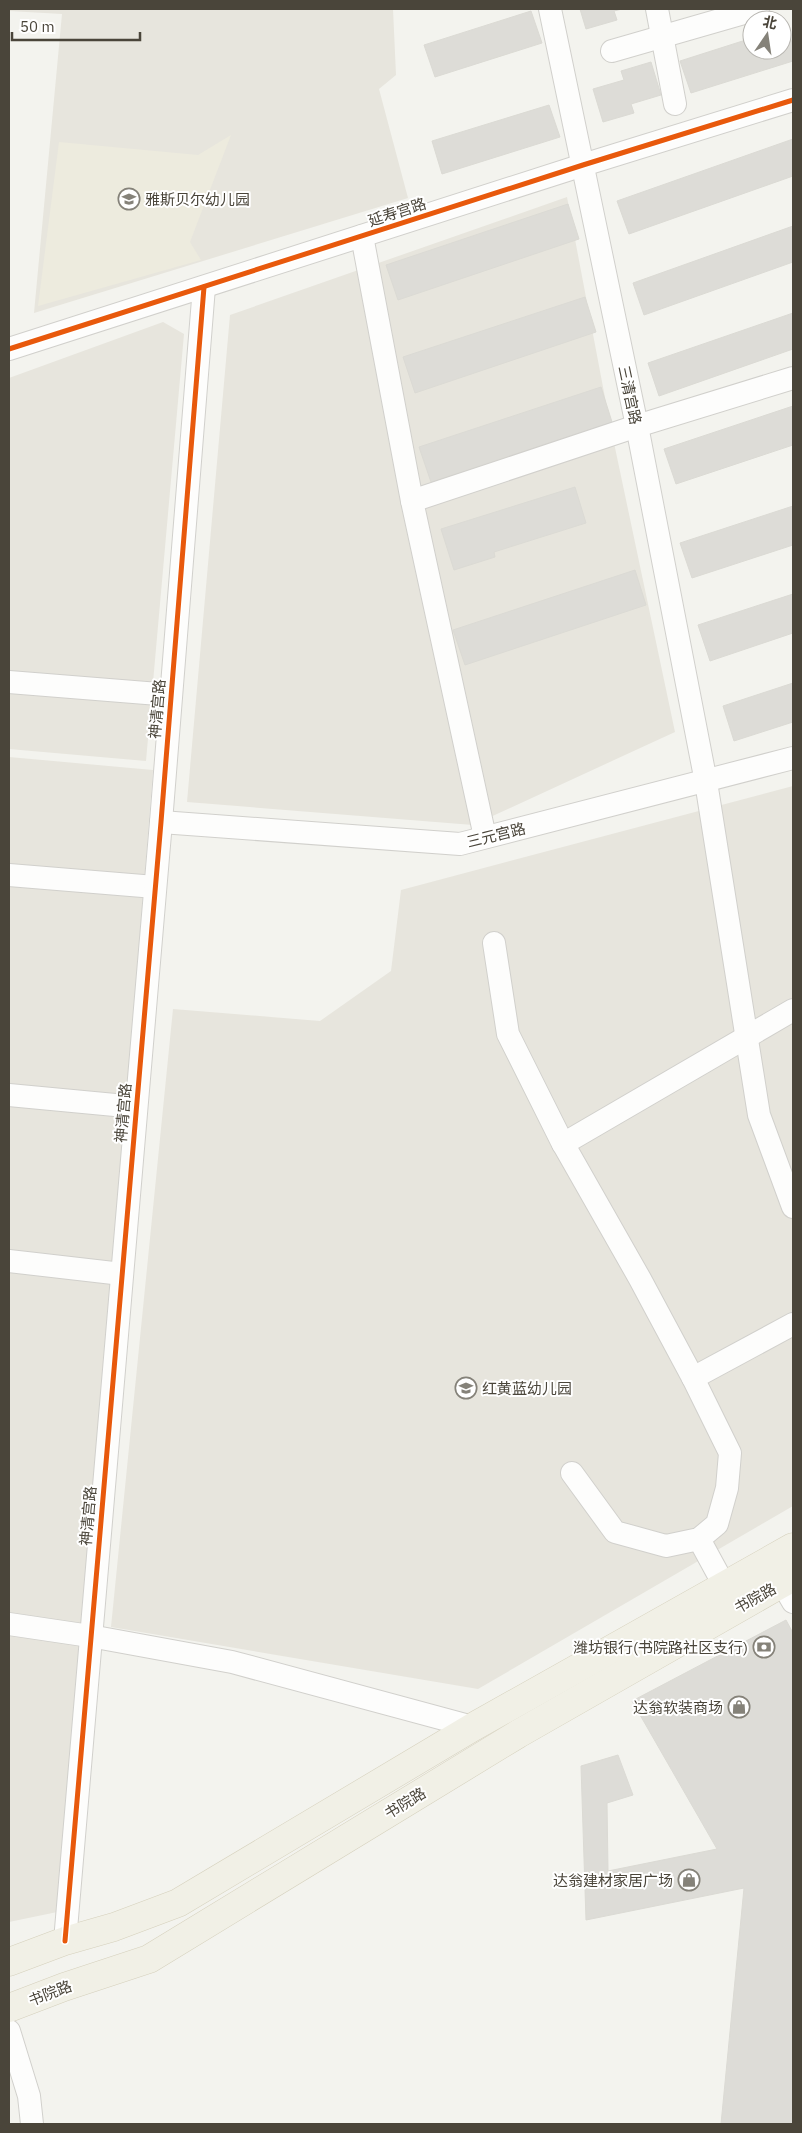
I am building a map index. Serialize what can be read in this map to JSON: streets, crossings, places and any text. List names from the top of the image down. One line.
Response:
{"streets":{"main road":["书院路"],"street":["延寿宫路","三清宫路","神清宫路","三元宫路"]},"crossings":[["延寿宫路","三清宫路"],["延寿宫路","神清宫路"],["三清宫路","三元宫路"],["神清宫路","三元宫路"],["神清宫路","书院路"]],"places":{"school or university":["雅斯贝尔幼儿园","红黄蓝幼儿园"],"bank":["潍坊银行(书院路社区支行)"],"shop":["达翁软装商场","达翁建材家居广场"]},"scale_bar":"50 m","north":"top"}
